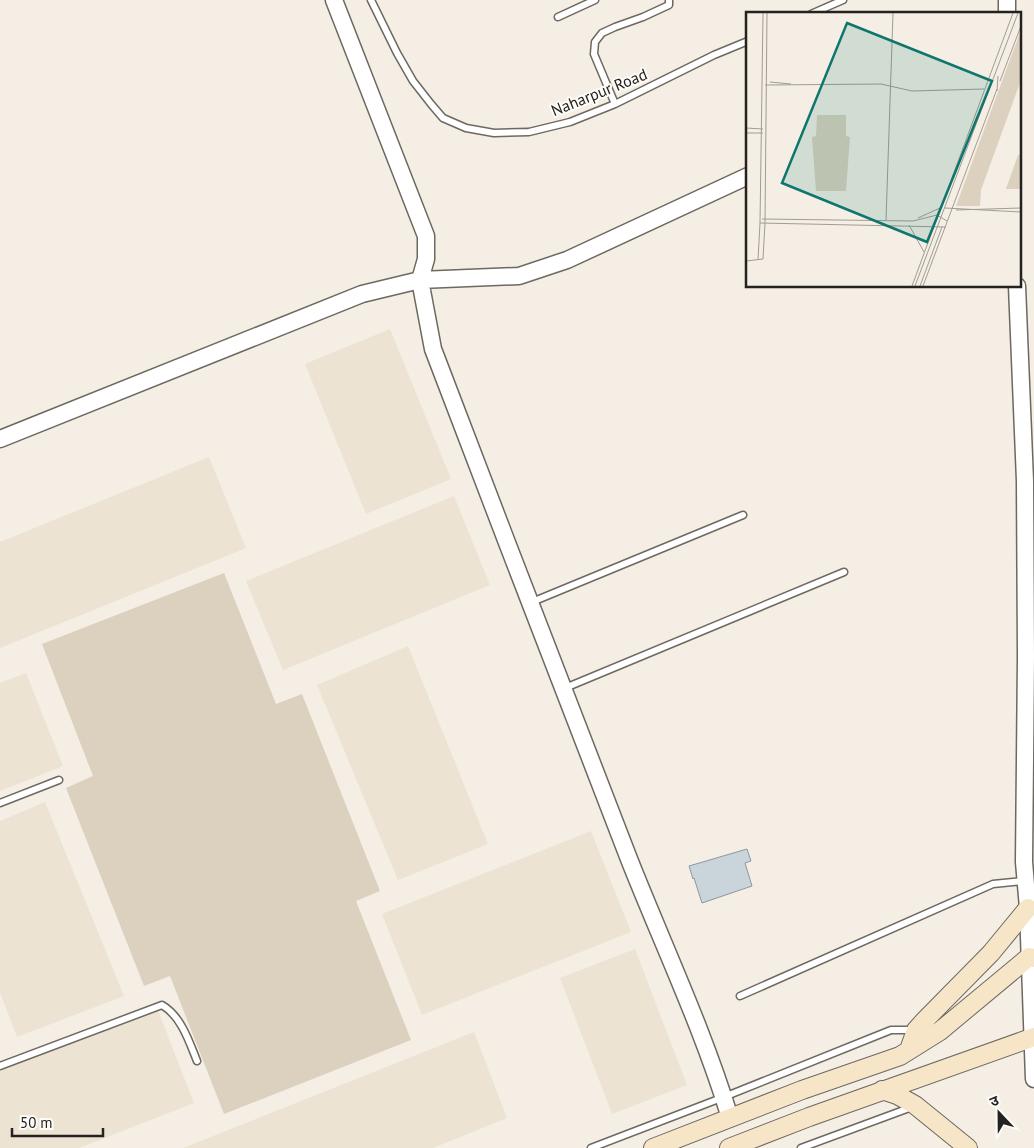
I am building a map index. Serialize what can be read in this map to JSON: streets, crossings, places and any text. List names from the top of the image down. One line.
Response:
{"streets":{"lane":["Naharpur Road"]},"scale_bar":"50 m","north":"top"}
